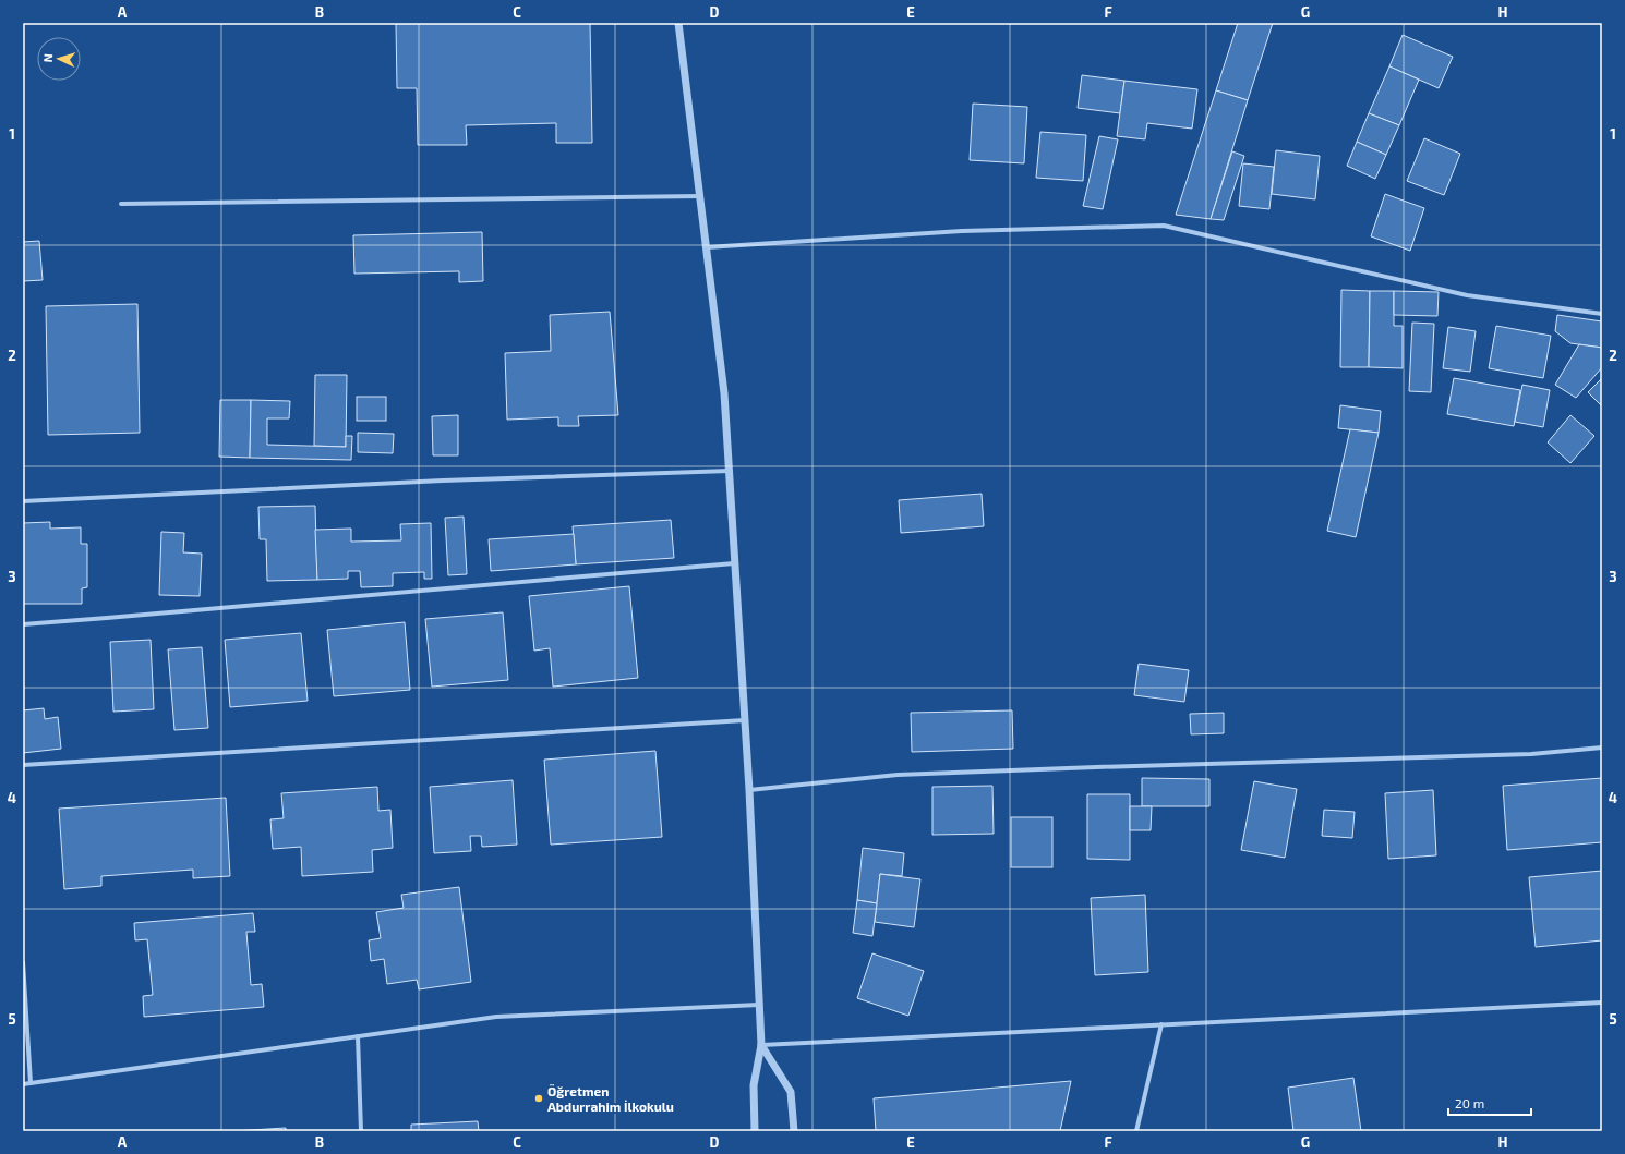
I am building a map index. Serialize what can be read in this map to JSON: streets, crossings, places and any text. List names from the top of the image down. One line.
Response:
{"places":["Öğretmen Abdurrahim İlkokulu"],"scale_bar":"20 m","north":"left","grid":{"columns":["A","B","C","D","E","F","G","H"],"rows":["1","2","3","4","5"]}}
